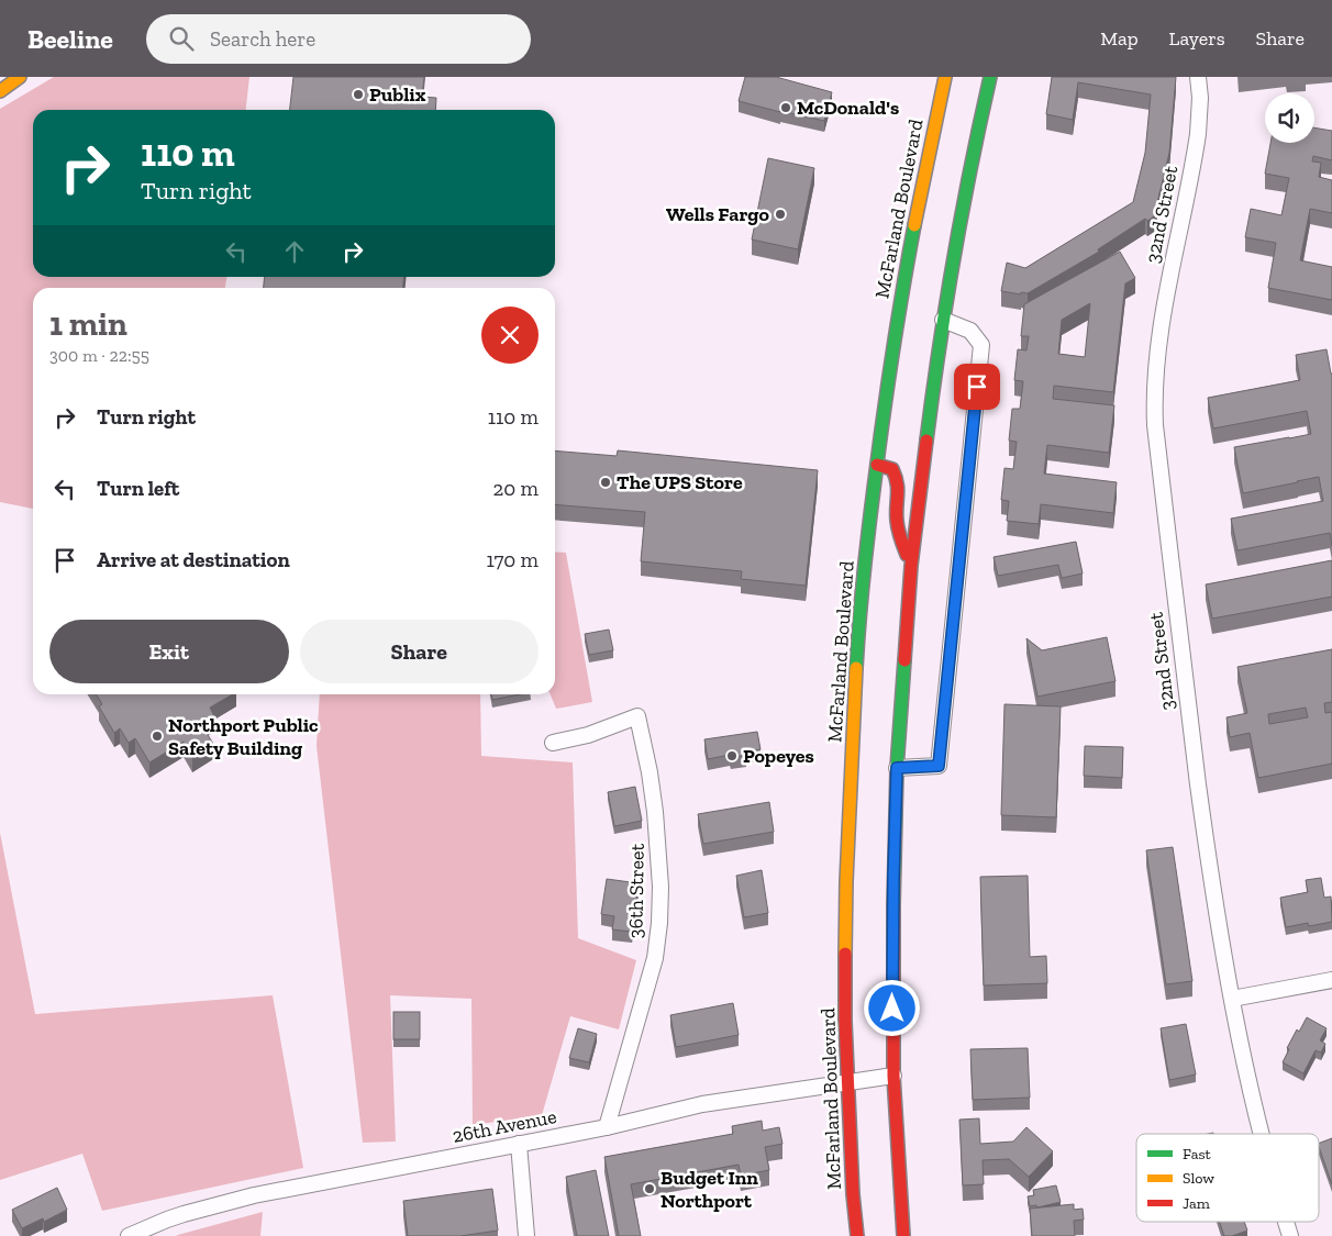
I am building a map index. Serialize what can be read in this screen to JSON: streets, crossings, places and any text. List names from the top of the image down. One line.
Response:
{"streets":{"main road":["McFarland Boulevard"],"street":["32nd Street","36th Street","26th Avenue"]},"crossings":[["McFarland Boulevard","26th Avenue"],["36th Street","26th Avenue"]],"places":["Publix","McDonald's","Wells Fargo","The UPS Store","Northport Public Safety Building","Popeyes","Budget Inn Northport"],"legend":["Fast","Slow","Jam"],"page":{"header":"Beeline","search":"Search here","nav":["Map","Layers","Share"],"turn":["110 m","Turn right"],"heading":["1 min","300 m · 22:55"],"list":[{"name":"Turn right","value":"110 m"},{"name":"Turn left","value":"20 m"},{"name":"Arrive at destination","value":"170 m"}],"buttons":["Exit","Share"]}}
